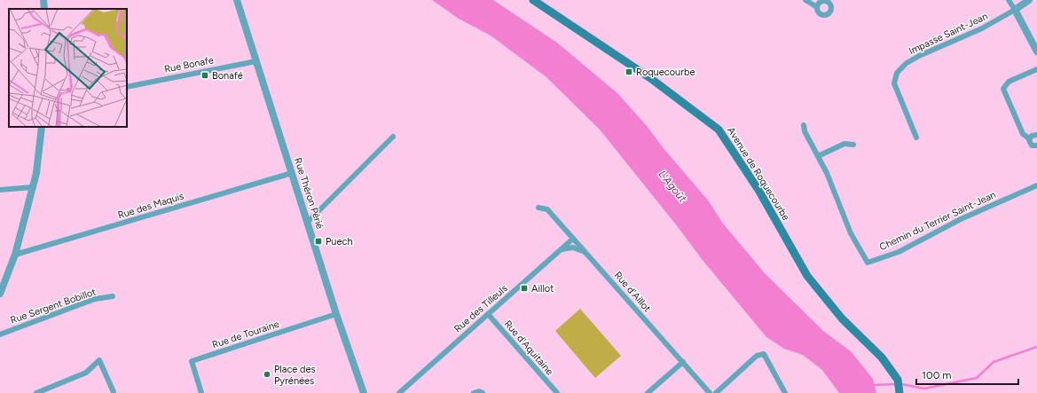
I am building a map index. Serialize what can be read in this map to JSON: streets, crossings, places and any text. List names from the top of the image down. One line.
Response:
{"streets":{"main road":["Avenue de Roquecourbe"],"street":["Impasse Saint-Jean","Rue Bonafe","Rue Théron Périé","Rue des Maquis","Chemin du Terrier Saint-Jean","Rue d'Aillot","Rue Sergent Bobillot","Rue des Tilleuls","Rue de Touraine","Rue d'Aquitaine"]},"crossings":[["Rue Bonafe","Rue Théron Périé"],["Rue Théron Périé","Rue des Maquis"],["Rue Théron Périé","Rue de Touraine"],["Rue d'Aillot","Rue des Tilleuls"],["Rue des Tilleuls","Rue d'Aquitaine"]],"water":["L'Agoût"],"places":{"transit":["Roquecourbe","Bonafé","Puech","Aillot"],"other":["Place des Pyrénées"]},"scale_bar":"100 m"}
